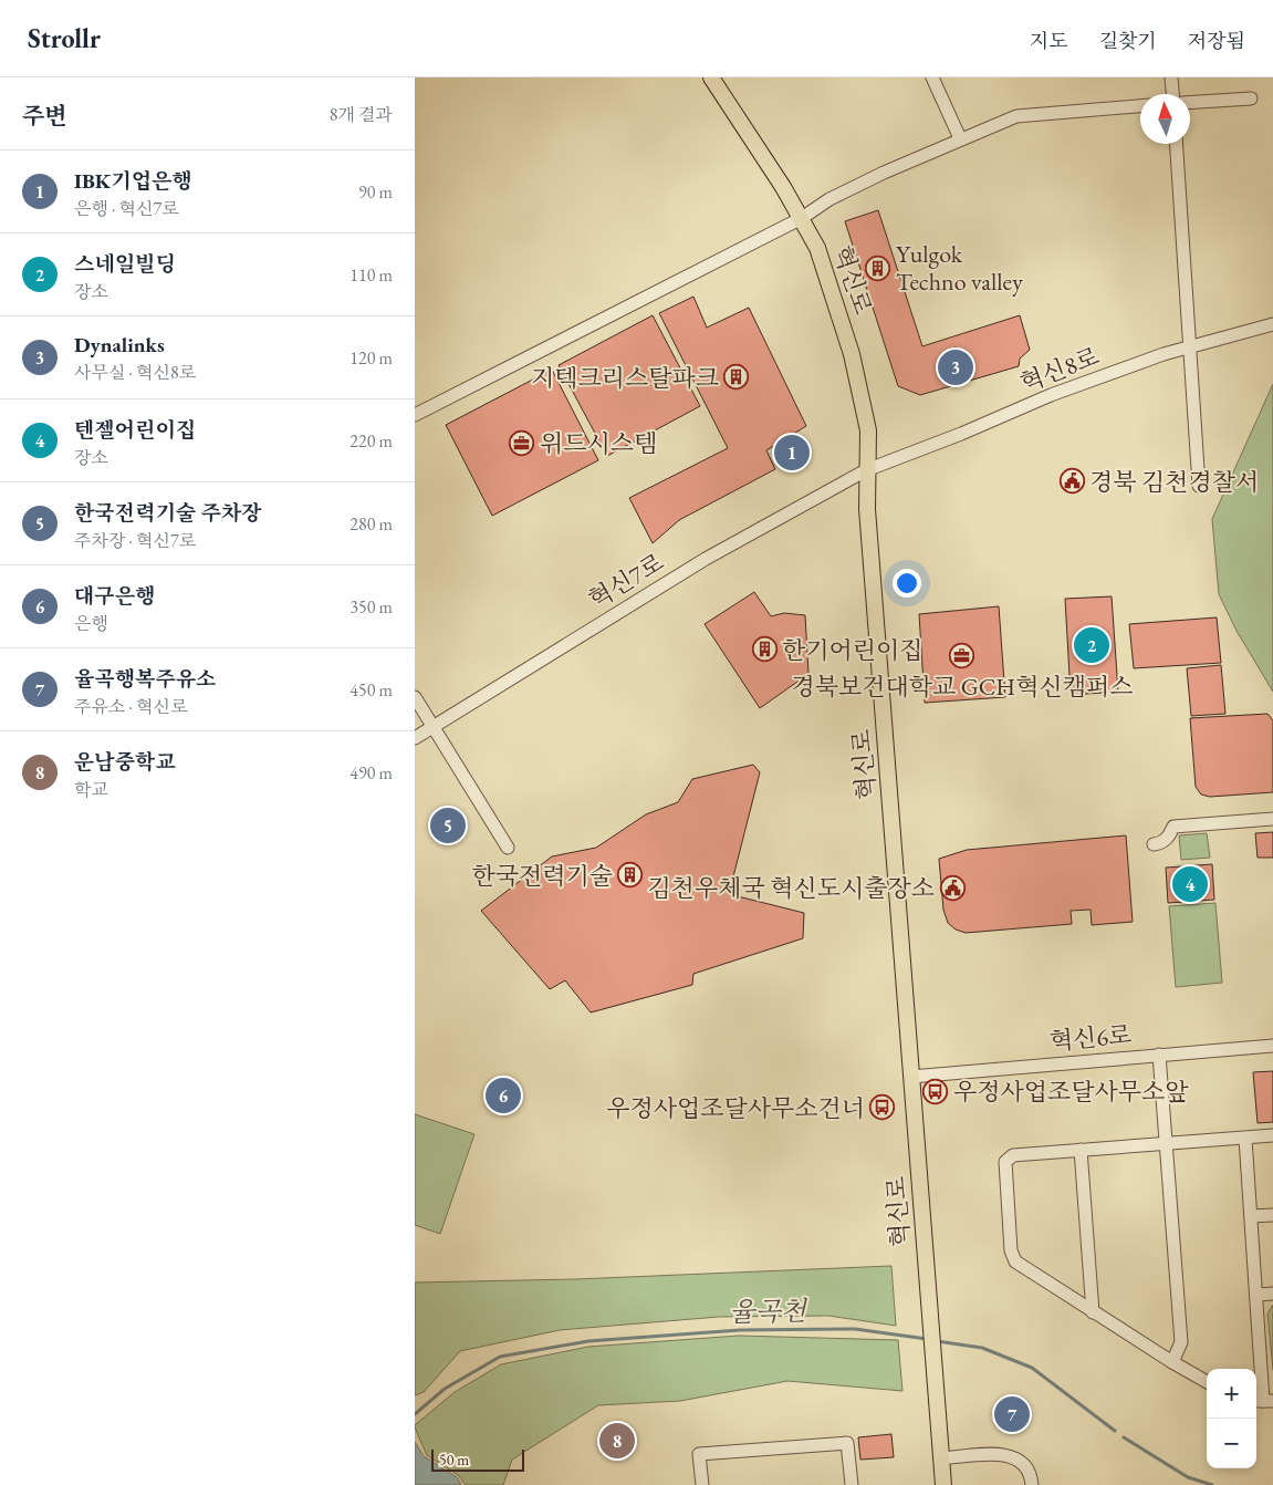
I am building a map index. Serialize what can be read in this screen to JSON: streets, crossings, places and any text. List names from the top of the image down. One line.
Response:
{"streets":{"main road":["혁신로"],"street":["혁신8로","혁신7로","혁신6로"]},"crossings":[["혁신로","혁신8로"],["혁신로","혁신7로"],["혁신로","혁신6로"],["혁신8로","혁신7로"]],"water":["율곡천"],"places":{"building":["Yulgok Techno valley","지텍크리스탈파크","한기어린이집","한국전력기술"],"office":["위드시스템","경북보건대학교 GCH혁신캠퍼스"],"public building":["경북 김천경찰서","김천우체국 혁신도시출장소"],"bus stop":["우정사업조달사무소앞","우정사업조달사무소건너"]},"scale_bar":"50 m","north":"top","page":{"header":"Strollr","nav":["지도","길찾기","저장됨"],"heading":["주변","8개 결과"],"list":[{"mark":"1","name":"IBK기업은행","note":"은행 · 혁신7로","value":"90 m"},{"mark":"2","name":"스네일빌딩","note":"장소","value":"110 m"},{"mark":"3","name":"Dynalinks","note":"사무실 · 혁신8로","value":"120 m"},{"mark":"4","name":"텐젤어린이집","note":"장소","value":"220 m"},{"mark":"5","name":"한국전력기술 주차장","note":"주차장 · 혁신7로","value":"280 m"},{"mark":"6","name":"대구은행","note":"은행","value":"350 m"},{"mark":"7","name":"율곡행복주유소","note":"주유소 · 혁신로","value":"450 m"},{"mark":"8","name":"운남중학교","note":"학교","value":"490 m"}],"pins":["3","1","2","5","4","6","7","8"],"map_buttons":["+","−"],"scale":"50 m"}}
